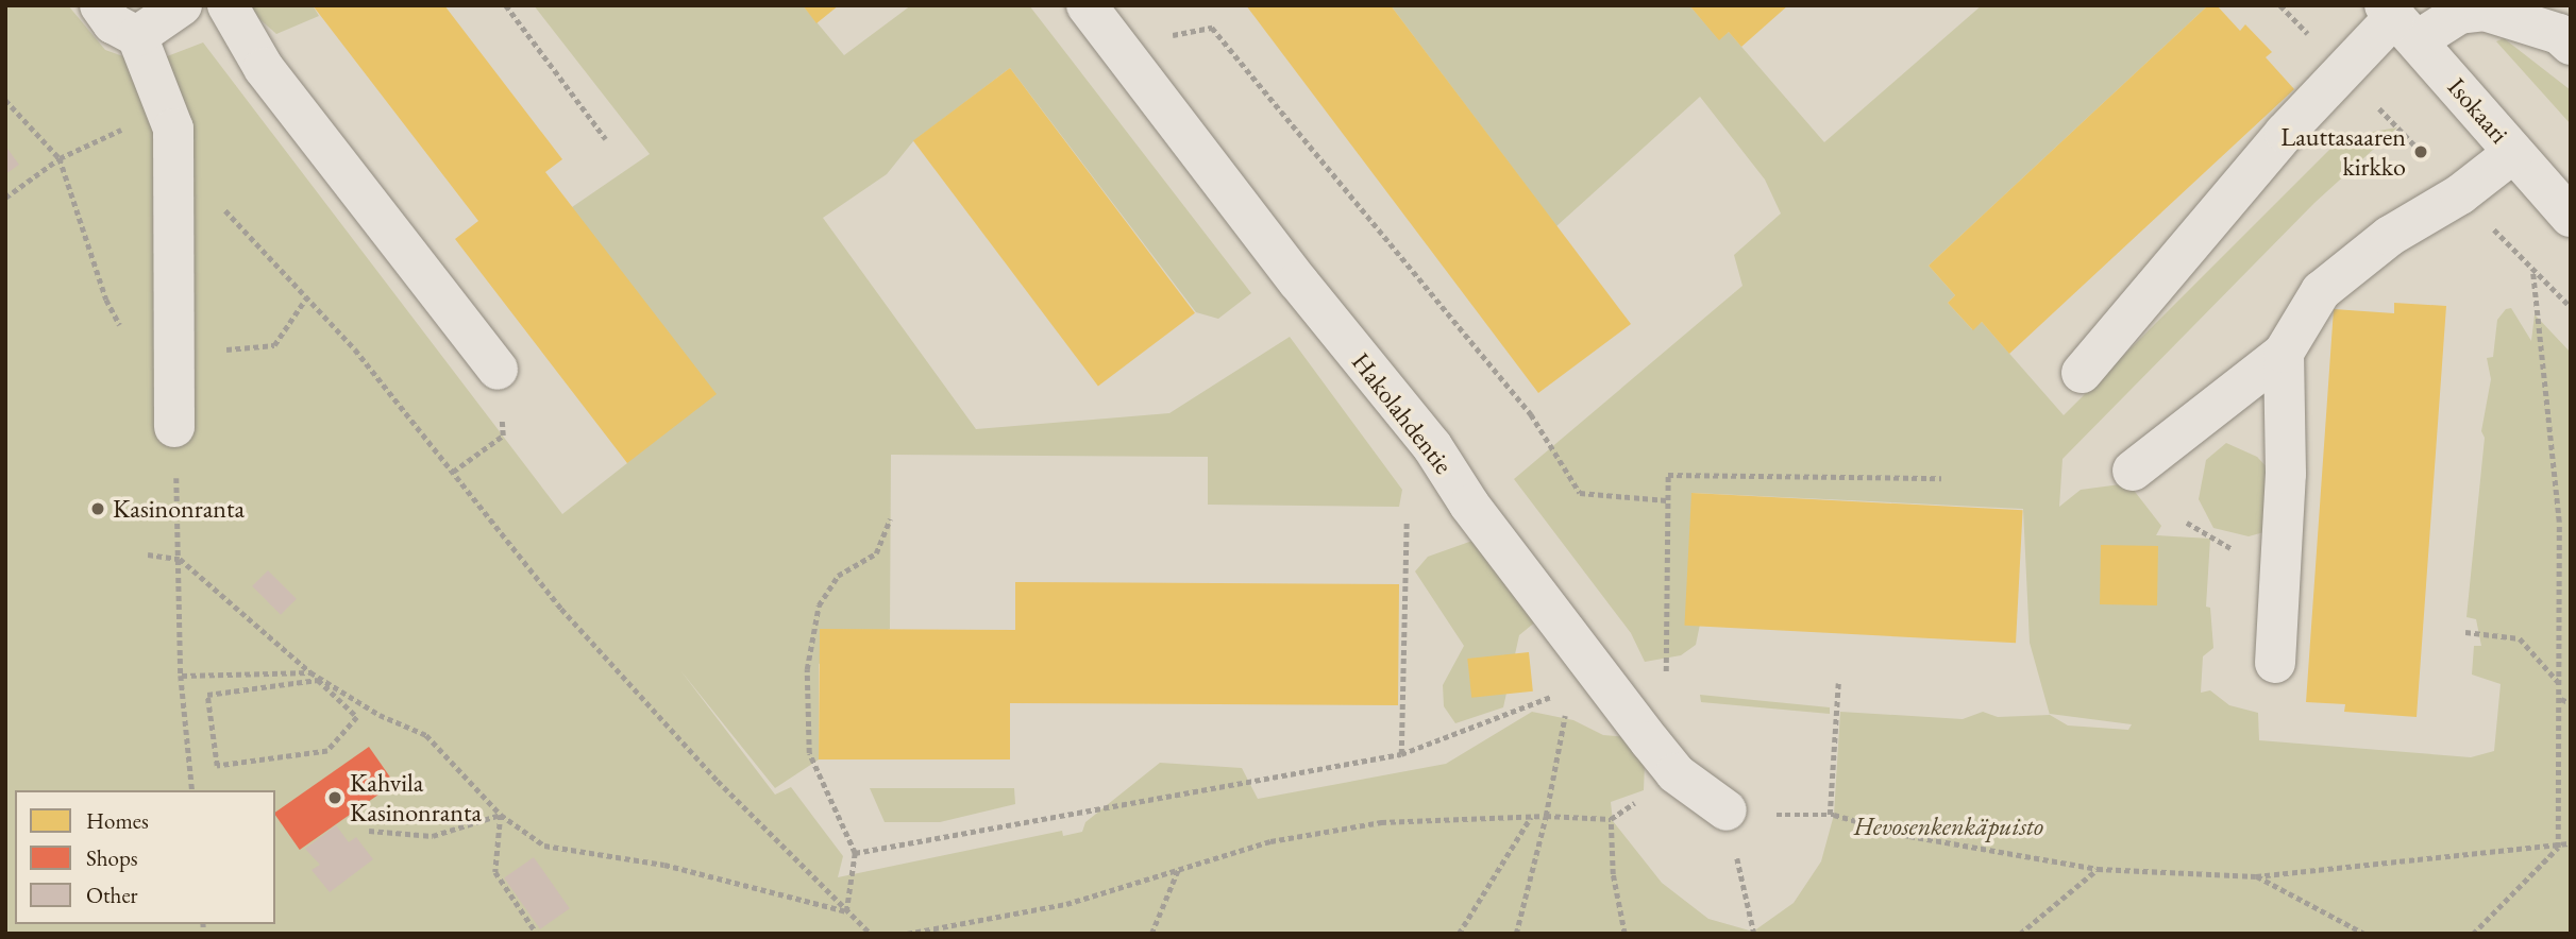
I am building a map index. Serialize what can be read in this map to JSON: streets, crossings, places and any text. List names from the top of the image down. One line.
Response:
{"streets":{"street":["Isokaari","Hakolahdentie"]},"parks":["Hevosenkenkäpuisto"],"places":["Lauttasaaren kirkko","Kasinonranta","Kahvila Kasinonranta"],"legend":["Homes","Shops","Other"]}
